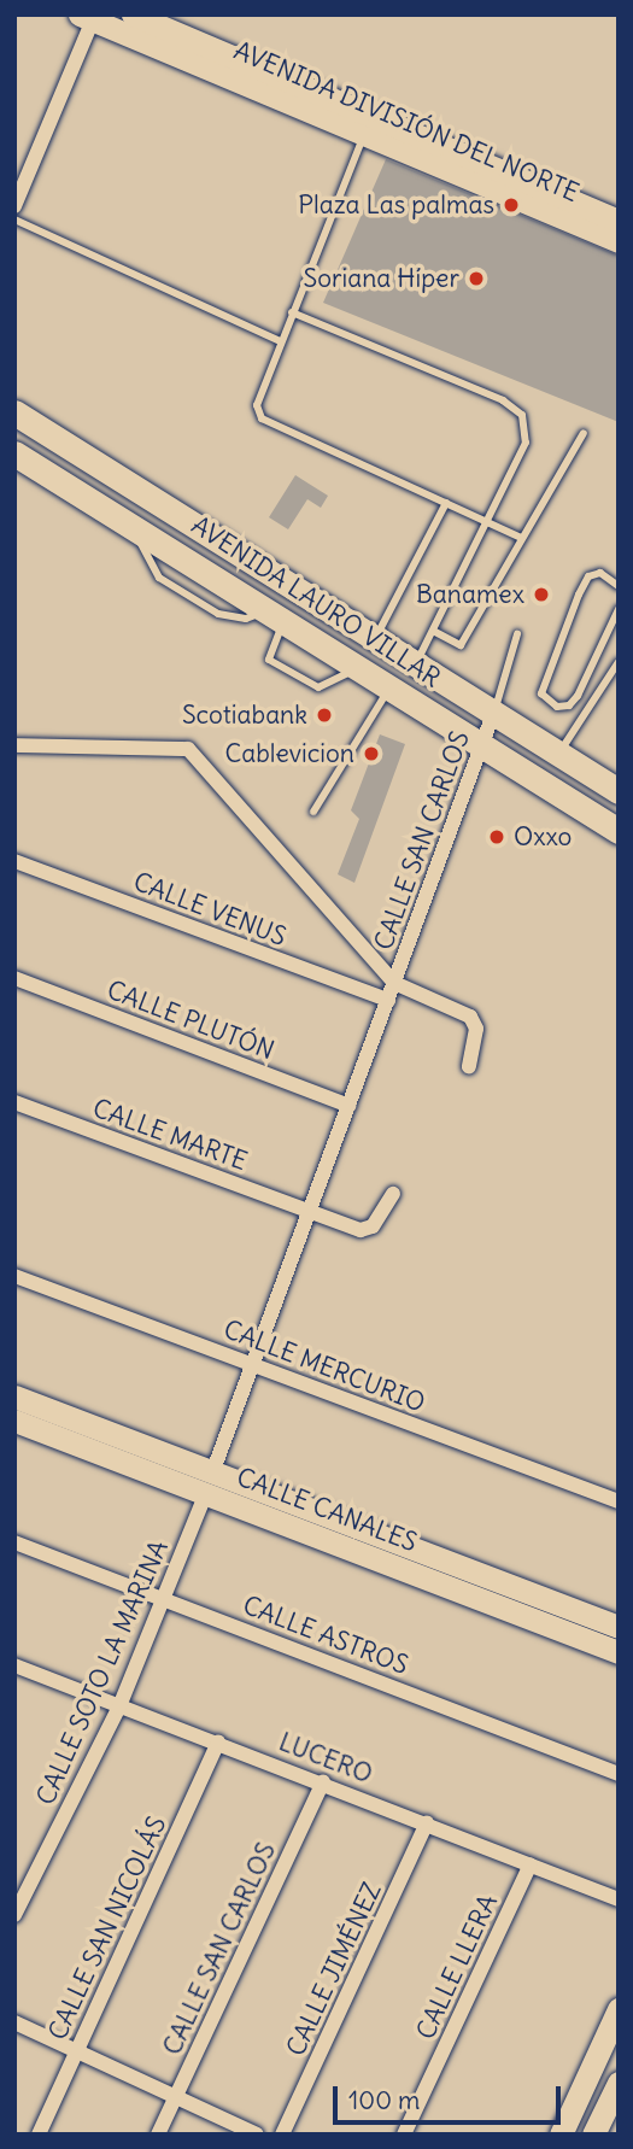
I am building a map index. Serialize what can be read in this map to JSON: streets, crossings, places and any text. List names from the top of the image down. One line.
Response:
{"streets":{"main road":["AVENIDA DIVISIÓN DEL NORTE","AVENIDA LAURO VILLAR","CALLE CANALES"],"street":["CALLE SAN CARLOS","CALLE VENUS","CALLE PLUTÓN","CALLE MARTE","CALLE MERCURIO","CALLE ASTROS","CALLE SOTO LA MARINA","LUCERO","CALLE SAN NICOLÁS","CALLE LLERA","CALLE JIMÉNEZ"]},"crossings":[["AVENIDA LAURO VILLAR","CALLE SAN CARLOS"],["CALLE SAN CARLOS","CALLE VENUS"],["CALLE SAN CARLOS","CALLE PLUTÓN"],["CALLE SAN CARLOS","CALLE MARTE"],["CALLE SAN CARLOS","CALLE MERCURIO"],["CALLE SAN CARLOS","CALLE CANALES"],["CALLE SAN CARLOS","CALLE SOTO LA MARINA"],["CALLE SAN CARLOS","LUCERO"],["CALLE CANALES","CALLE SOTO LA MARINA"],["CALLE ASTROS","CALLE SOTO LA MARINA"],["CALLE SOTO LA MARINA","LUCERO"],["LUCERO","CALLE SAN NICOLÁS"],["LUCERO","CALLE LLERA"],["LUCERO","CALLE JIMÉNEZ"]],"places":["Plaza Las palmas","Soriana Híper","Banamex","Scotiabank","Cablevicion","Oxxo"],"scale_bar":"100 m"}
